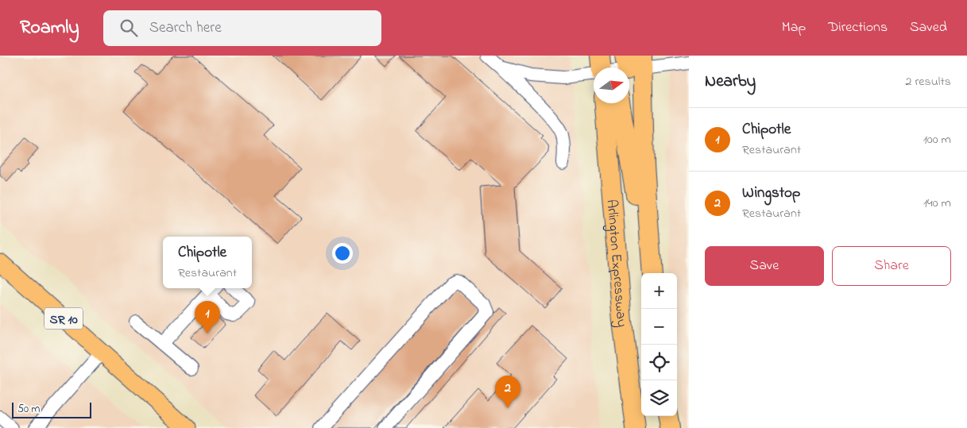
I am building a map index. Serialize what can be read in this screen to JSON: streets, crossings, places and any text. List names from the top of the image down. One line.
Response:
{"streets":{"highway":["Arlington Expressway"],"main road":["SR 10"]},"scale_bar":"50 m","north":"right","page":{"header":"Roamly","search":"Search here","nav":["Map","Directions","Saved"],"heading":["Nearby","2 results"],"list":[{"mark":"1","name":"Chipotle","note":"Restaurant","value":"100 m"},{"mark":"2","name":"Wingstop","note":"Restaurant","value":"140 m"}],"buttons":["Save","Share"],"popup":["Chipotle","Restaurant"],"map_buttons":["+","−"],"pins":["1","2"],"scale":"50 m"}}
